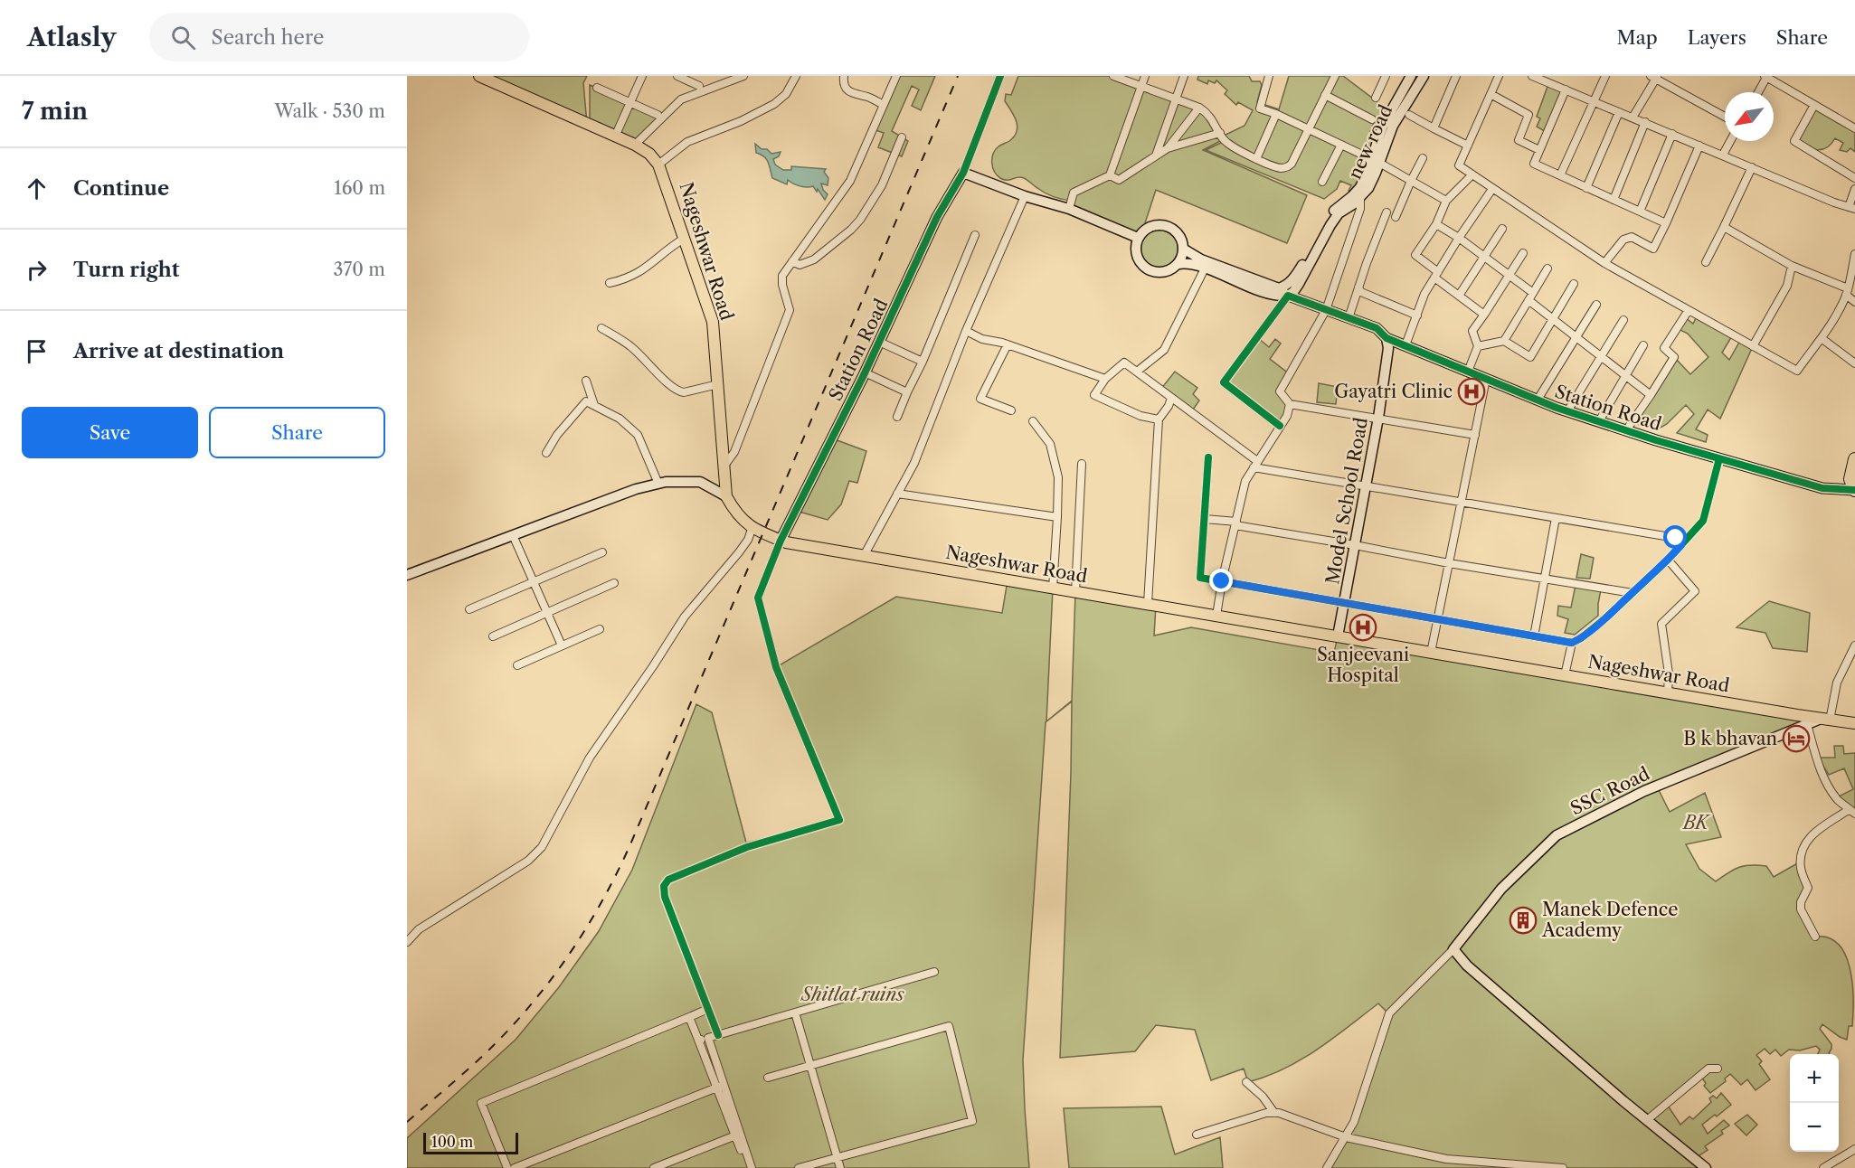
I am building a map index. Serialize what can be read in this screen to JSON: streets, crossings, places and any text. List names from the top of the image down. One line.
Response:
{"streets":{"main road":["Nageshwar Road"],"street":["new road","Station Road","Model School Road","SSC Road"]},"crossings":[["Nageshwar Road","Station Road"],["Nageshwar Road","Model School Road"],["Nageshwar Road","SSC Road"],["Station Road","Model School Road"]],"parks":["BK","Shitlat ruins"],"places":{"hospital":["Gayatri Clinic","Sanjeevani Hospital"],"hotel":["B k bhavan"],"building":["Manek Defence Academy"]},"scale_bar":"100 m","north":"bottom left","page":{"header":"Atlasly","search":"Search here","nav":["Map","Layers","Share"],"heading":["7 min","Walk · 530 m"],"list":[["Continue","160 m"],["Turn right","370 m"],"Arrive at destination"],"buttons":["Save","Share"],"map_buttons":["+","−"],"scale":"100 m"}}
